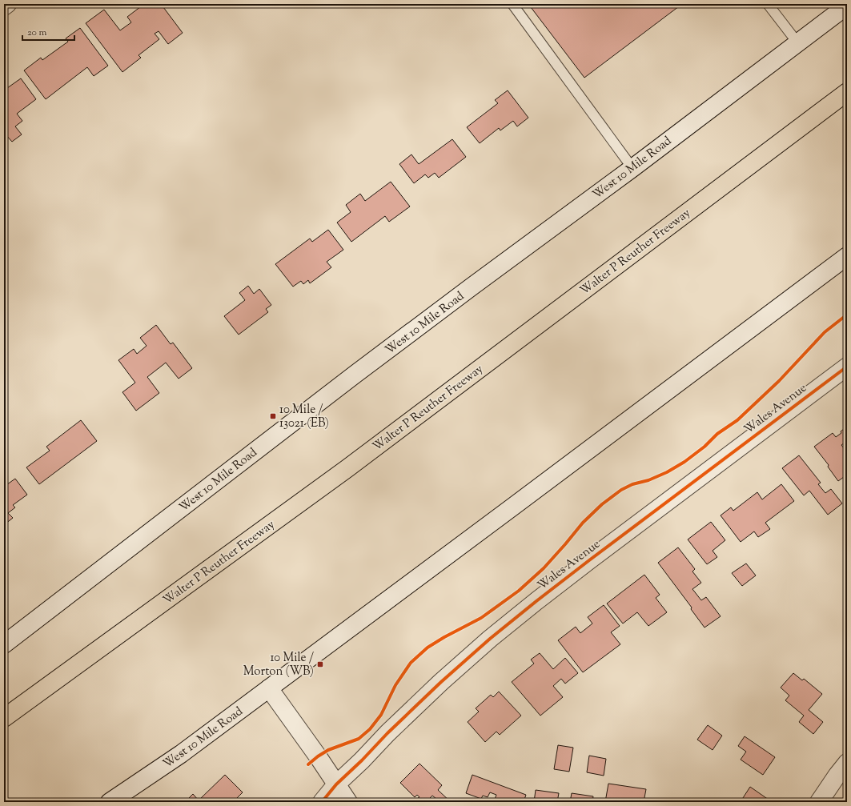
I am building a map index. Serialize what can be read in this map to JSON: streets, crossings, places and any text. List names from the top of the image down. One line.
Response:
{"streets":{"highway":["Walter P Reuther Freeway"],"main road":["West 10 Mile Road","Wales Avenue"]},"places":{"transit":["10 Mile / 13021 (EB)","10 Mile / Morton (WB)"]},"scale_bar":"20 m"}
